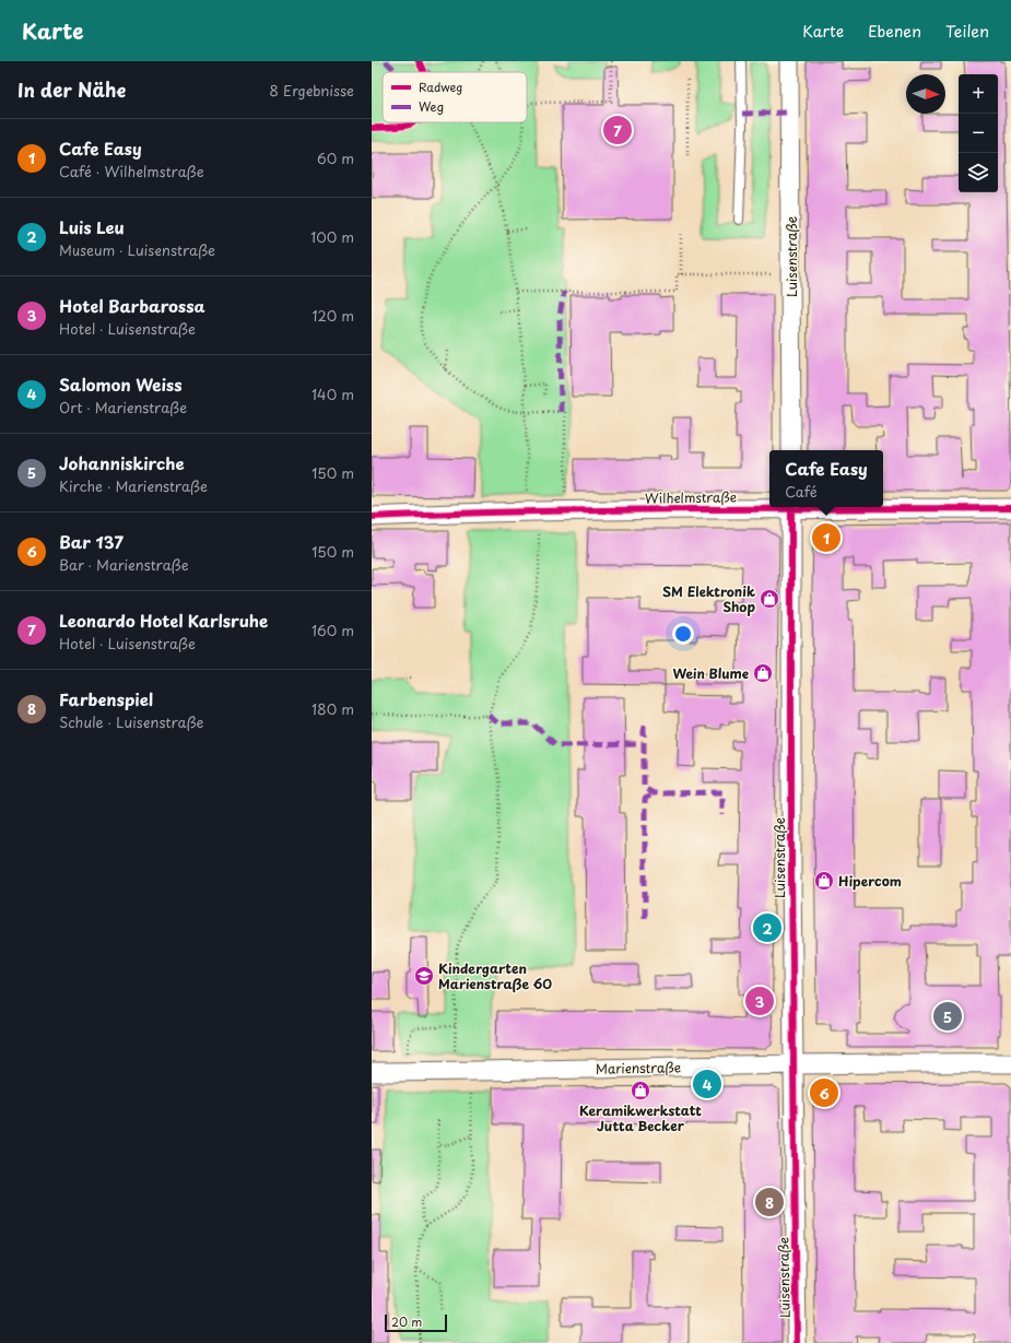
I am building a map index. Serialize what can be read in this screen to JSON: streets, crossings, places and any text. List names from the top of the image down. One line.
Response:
{"streets":{"street":["Luisenstraße","Wilhelmstraße","Marienstraße"]},"crossings":[["Luisenstraße","Marienstraße"]],"places":{"shop":["SM Elektronik Shop","Wein Blume","Hipercom","Keramikwerkstatt Jutta Becker"],"school or university":["Kindergarten Marienstraße 60"]},"legend":["Radweg","Weg"],"scale_bar":"20 m","north":"right","page":{"header":"Karte","nav":["Karte","Ebenen","Teilen"],"heading":["In der Nähe","8 Ergebnisse"],"map_buttons":["+","−"],"pins":["7","1","2","3","5","4","6","8"],"list":[{"mark":"1","name":"Cafe Easy","note":"Café · Wilhelmstraße","value":"60 m"},{"mark":"2","name":"Luis Leu","note":"Museum · Luisenstraße","value":"100 m"},{"mark":"3","name":"Hotel Barbarossa","note":"Hotel · Luisenstraße","value":"120 m"},{"mark":"4","name":"Salomon Weiss","note":"Ort · Marienstraße","value":"140 m"},{"mark":"5","name":"Johanniskirche","note":"Kirche · Marienstraße","value":"150 m"},{"mark":"6","name":"Bar 137","note":"Bar · Marienstraße","value":"150 m"},{"mark":"7","name":"Leonardo Hotel Karlsruhe","note":"Hotel · Luisenstraße","value":"160 m"},{"mark":"8","name":"Farbenspiel","note":"Schule · Luisenstraße","value":"180 m"}],"popup":["Cafe Easy","Café"],"scale":"20 m"}}
